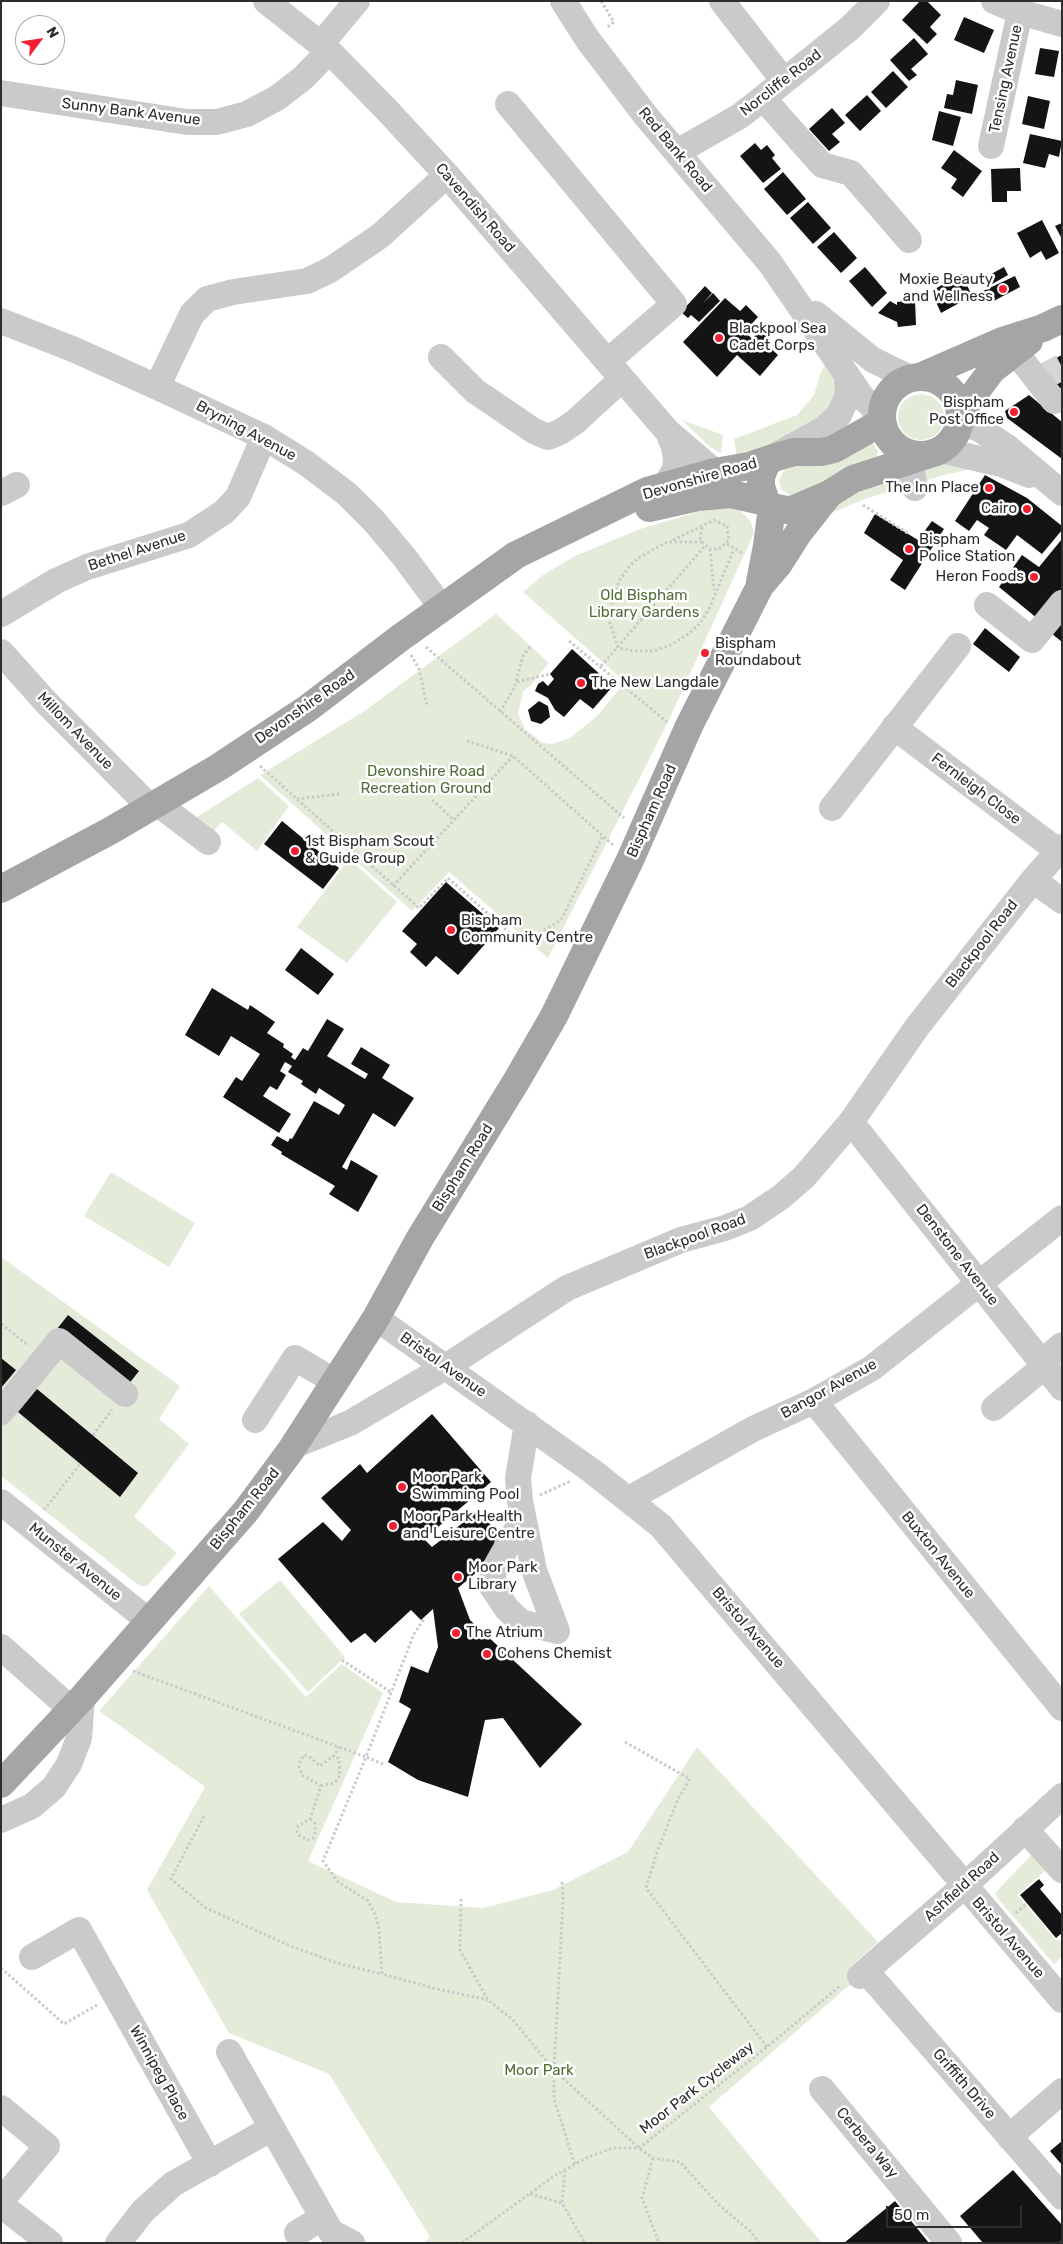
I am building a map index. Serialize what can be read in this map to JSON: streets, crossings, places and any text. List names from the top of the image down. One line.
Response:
{"streets":{"main road":["Devonshire Road","Bispham Road"],"street":["Tensing Avenue","Norcliffe Road","Sunny Bank Avenue","Red Bank Road","Cavendish Road","Bryning Avenue","Bethel Avenue","Millom Avenue","Fernleigh Close","Blackpool Road","Denstone Avenue","Bristol Avenue","Bangor Avenue","Buxton Avenue","Munster Avenue","Ashfield Road","Winnipeg Place","Griffith Drive","Cerbera Way"],"path":["Moor Park Cycleway"]},"crossings":[["Norcliffe Road","Red Bank Road"],["Sunny Bank Avenue","Cavendish Road"],["Red Bank Road","Devonshire Road"],["Cavendish Road","Devonshire Road"],["Bryning Avenue","Devonshire Road"],["Bryning Avenue","Bethel Avenue"],["Devonshire Road","Millom Avenue"],["Devonshire Road","Bispham Road"],["Fernleigh Close","Blackpool Road"],["Bispham Road","Blackpool Road"],["Bispham Road","Bristol Avenue"],["Bispham Road","Munster Avenue"],["Blackpool Road","Denstone Avenue"],["Blackpool Road","Bristol Avenue"],["Denstone Avenue","Bangor Avenue"],["Bristol Avenue","Bangor Avenue"],["Bristol Avenue","Ashfield Road"],["Bangor Avenue","Buxton Avenue"],["Ashfield Road","Griffith Drive"],["Ashfield Road","Moor Park Cycleway"],["Griffith Drive","Moor Park Cycleway"]],"parks":["Old Bispham Library Gardens","Devonshire Road Recreation Ground","Moor Park"],"places":["Moxie Beauty and Wellness","Blackpool Sea Cadet Corps","Bispham Post Office","The Inn Place","Cairo","Bispham Police Station","Heron Foods","Bispham Roundabout","The New Langdale","1st Bispham Scout & Guide Group","Bispham Community Centre","Moor Park Swimming Pool","Moor Park Health and Leisure Centre","Moor Park Library","The Atrium","Cohens Chemist"],"scale_bar":"50 m","north":"top right"}
